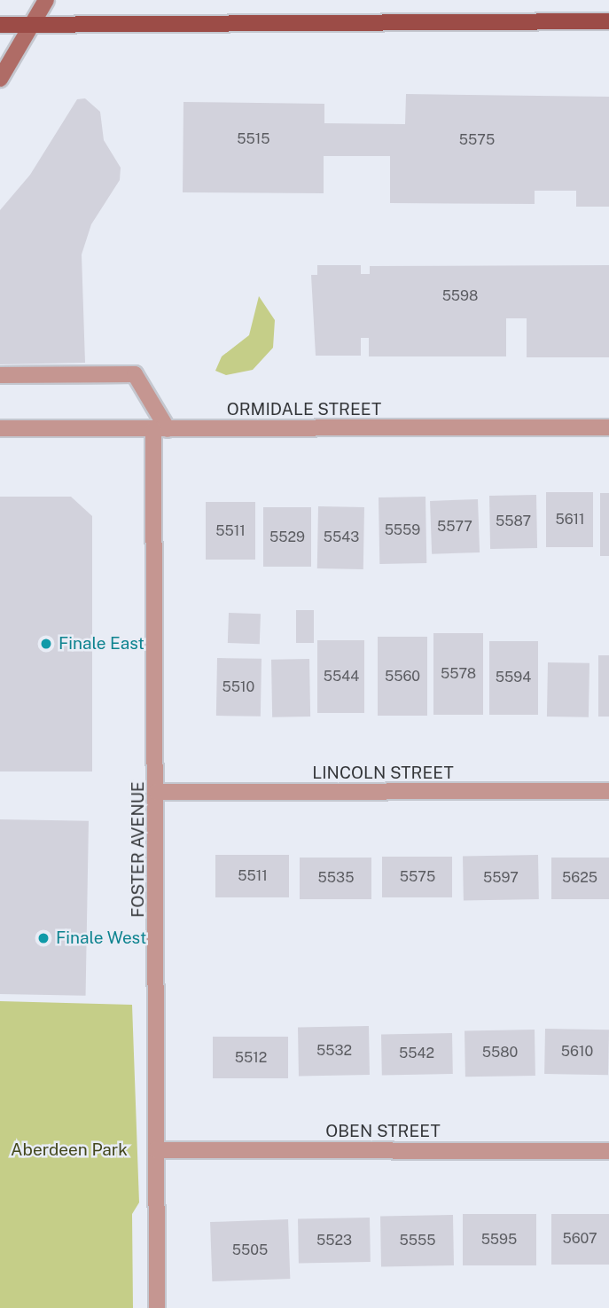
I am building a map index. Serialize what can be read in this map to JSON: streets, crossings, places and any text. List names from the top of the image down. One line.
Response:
{"streets":{"street":["ORMIDALE STREET","LINCOLN STREET","FOSTER AVENUE","OBEN STREET"]},"crossings":[["ORMIDALE STREET","FOSTER AVENUE"],["LINCOLN STREET","FOSTER AVENUE"],["FOSTER AVENUE","OBEN STREET"]],"parks":["Aberdeen Park"],"places":["Finale East","Finale West"],"house_numbers":["5515","5575","5598","5611","5587","5577","5559","5511","5529","5543","5578","5544","5560","5594","5510","5511","5575","5535","5597","5625","5532","5610","5580","5542","5512","5607","5595","5523","5555","5505"]}
